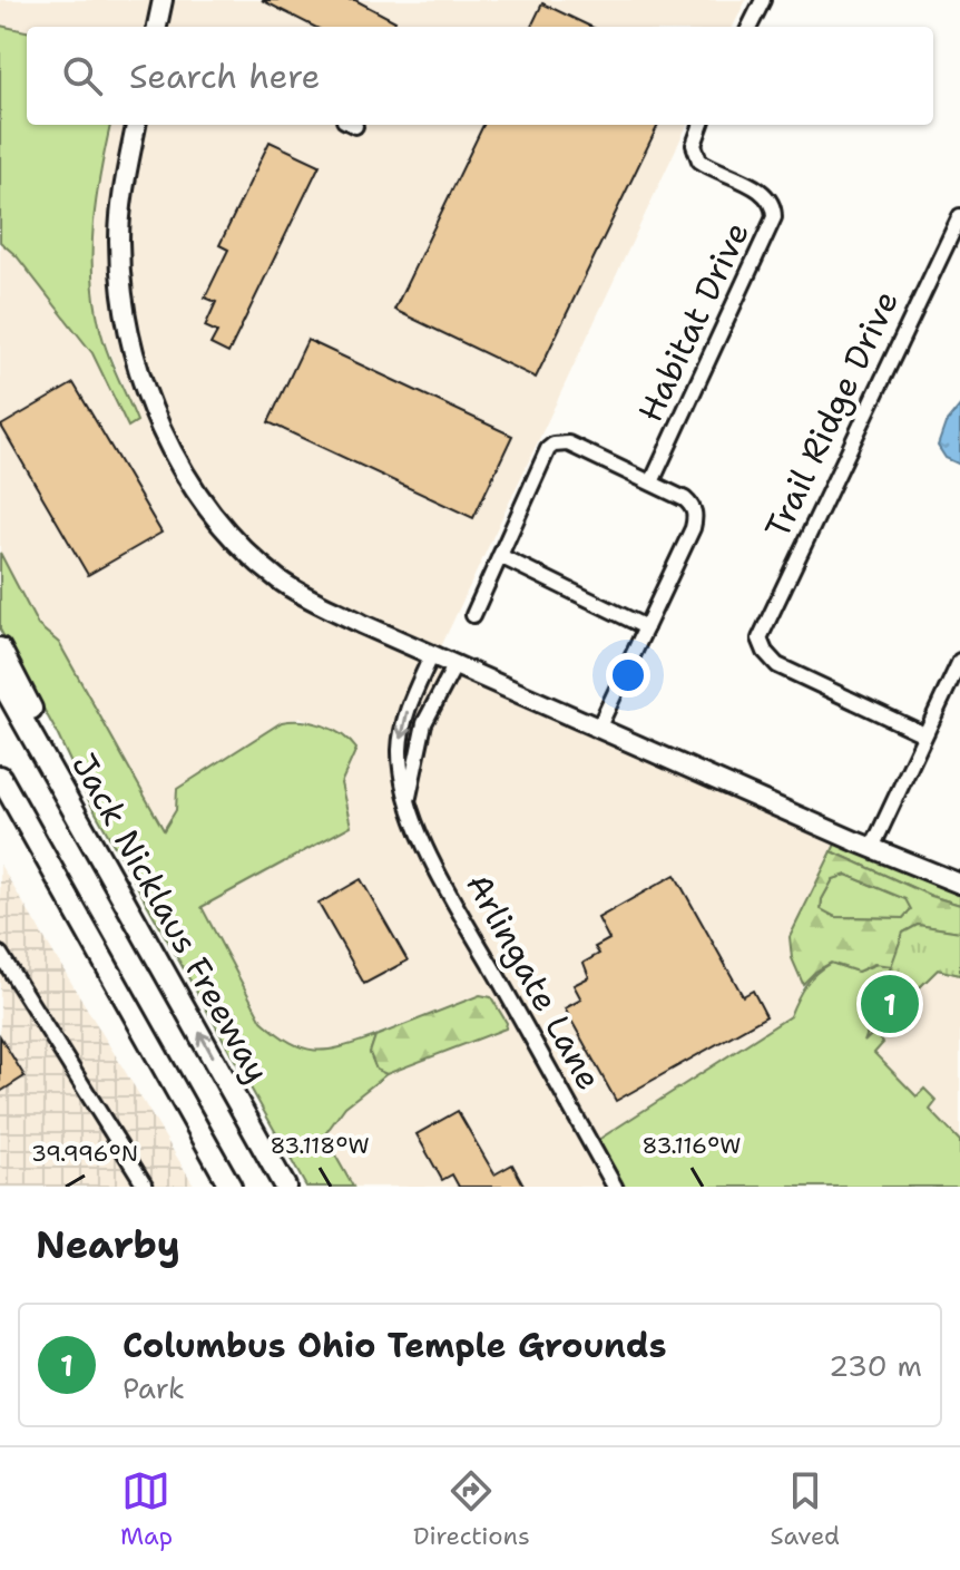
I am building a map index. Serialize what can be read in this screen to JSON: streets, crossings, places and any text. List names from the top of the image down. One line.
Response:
{"streets":{"highway":["Jack Nicklaus Freeway"],"street":["Habitat Drive","Trail Ridge Drive","Arlingate Lane"]},"page":{"search":"Search here","pins":"1","heading":"Nearby","list":[{"mark":"1","name":"Columbus Ohio Temple Grounds","note":"Park","value":"230 m"}],"nav":["Map","Directions","Saved"]},"coordinates":["83.118°W","83.116°W","39.996°N"]}
